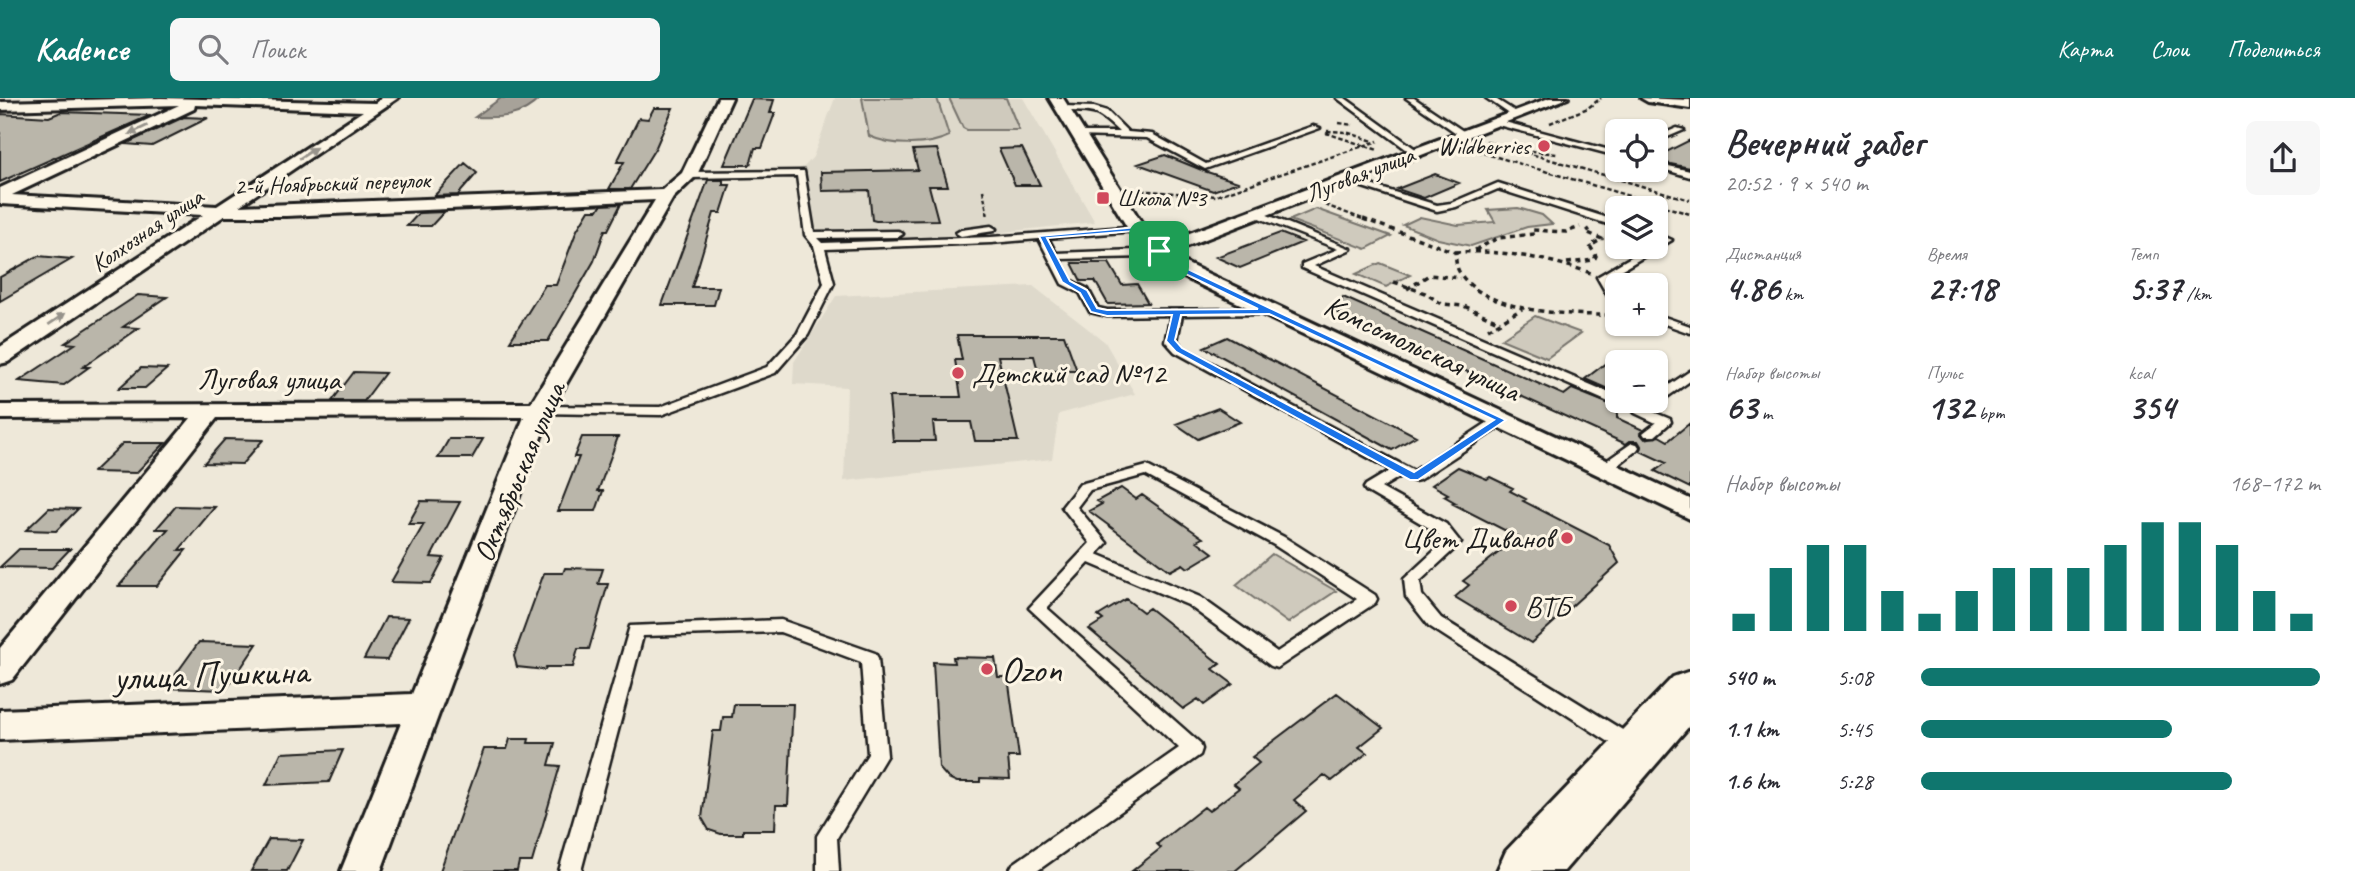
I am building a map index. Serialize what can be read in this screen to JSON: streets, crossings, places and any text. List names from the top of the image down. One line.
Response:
{"streets":{"street":["Луговая улица","2-й Ноябрьский переулок","Колхозная улица","Комсомольская улица","Октябрьская улица","улица Пушкина"]},"crossings":[["Луговая улица","Комсомольская улица"],["Луговая улица","Октябрьская улица"],["2-й Ноябрьский переулок","Колхозная улица"],["2-й Ноябрьский переулок","Октябрьская улица"],["Октябрьская улица","улица Пушкина"]],"places":{"other":["Wildberries","Детский сад №12","Цвет Диванов","ВТБ","Ozon"],"transit":["Школа №3"]},"page":{"header":"Kadence","search":"Поиск","nav":["Карта","Слои","Поделиться"],"heading":["Вечерний забег","20:52 · 9 × 540 m"],"map_buttons":["+","−"],"stats":[["Дистанция","4.86 km"],["Время","27:18"],["Темп","5:37 /km"],["Набор высоты","63 m"],["Пульс","132 bpm"],["kcal","354"]],"chart":["Набор высоты","168–172 m"],"list":[{"name":"540 m","note":"5:08"},{"name":"1.1 km","note":"5:45"},{"name":"1.6 km","note":"5:28"}]}}
